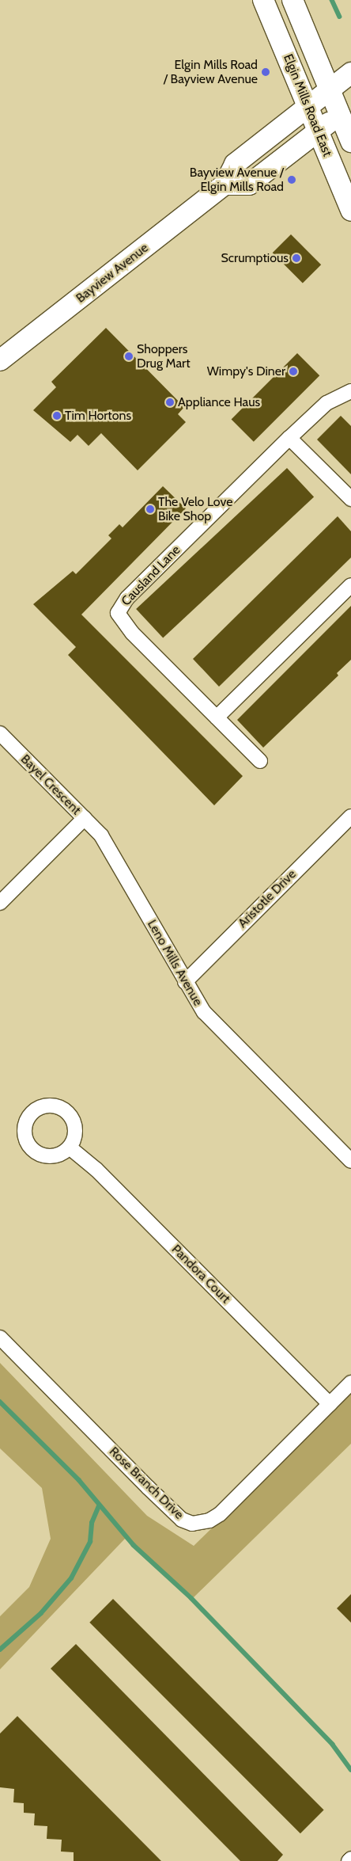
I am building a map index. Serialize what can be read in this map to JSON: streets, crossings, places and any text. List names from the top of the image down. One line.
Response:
{"streets":{"main road":["Elgin Mills Road East","Bayview Avenue"],"street":["Causland Lane","Bayel Crescent","Aristotle Drive","Leno Mills Avenue","Pandora Court","Rose Branch Drive"]},"crossings":[["Elgin Mills Road East","Bayview Avenue"],["Bayel Crescent","Leno Mills Avenue"],["Aristotle Drive","Leno Mills Avenue"],["Pandora Court","Rose Branch Drive"]],"places":["Elgin Mills Road / Bayview Avenue","Bayview Avenue / Elgin Mills Road","Scrumptious","Shoppers Drug Mart","Wimpy's Diner","Appliance Haus","Tim Hortons","The Velo Love Bike Shop"]}
